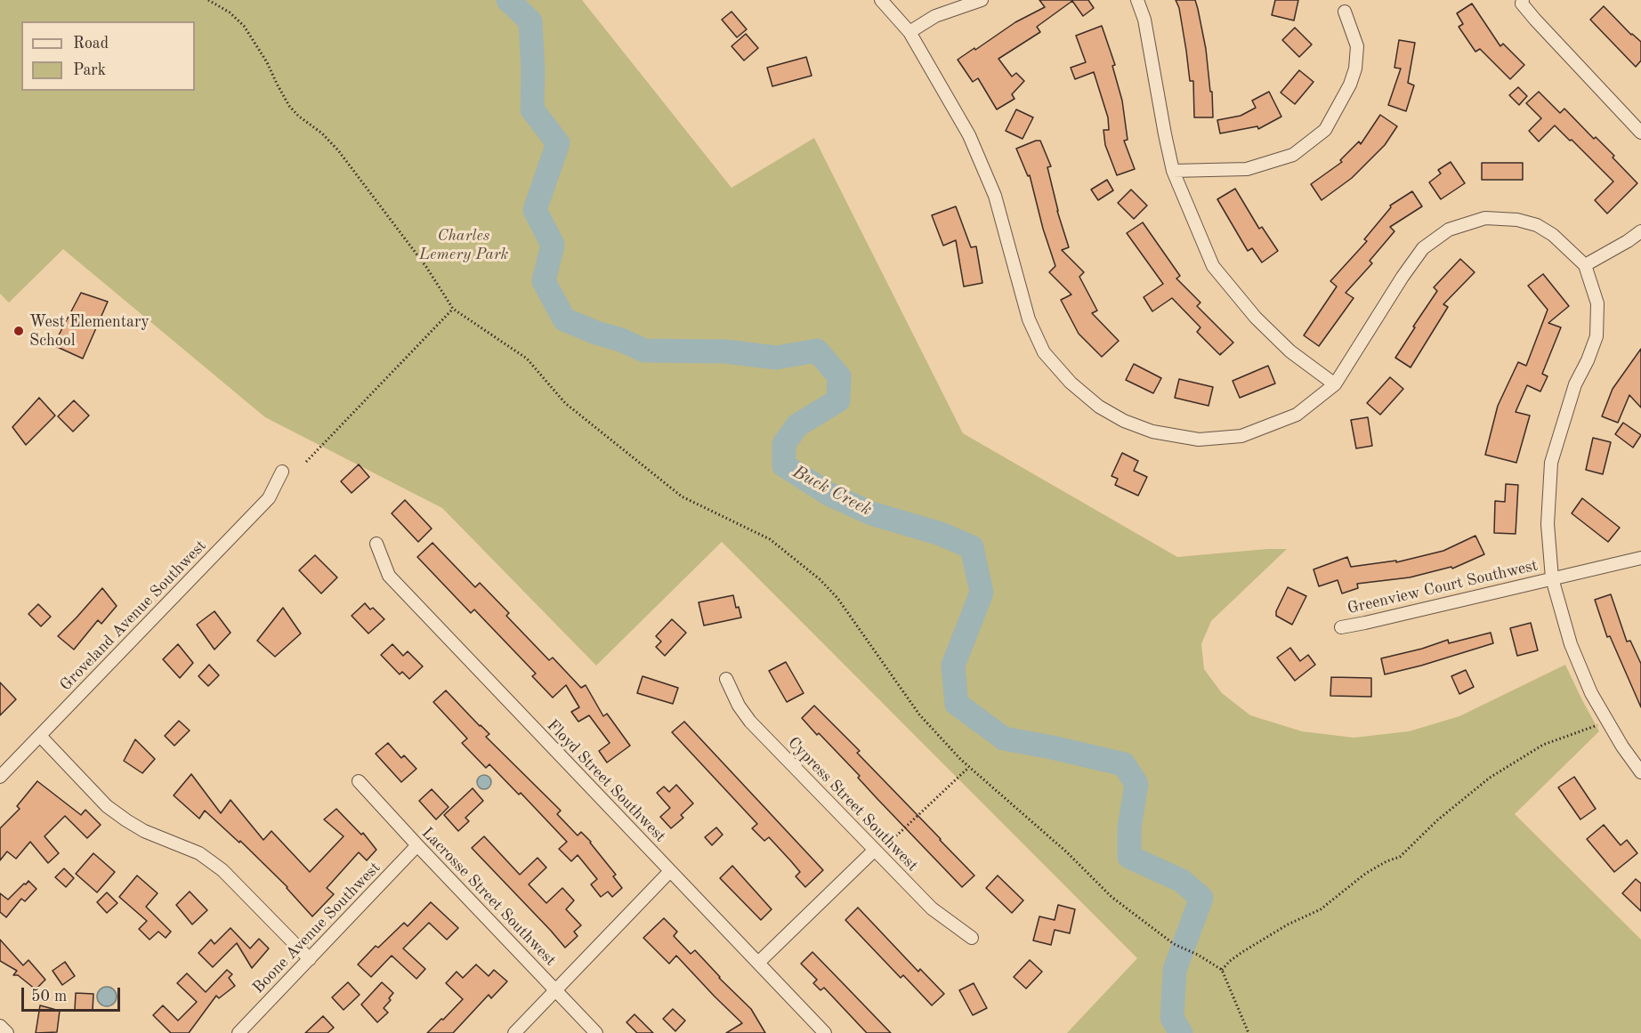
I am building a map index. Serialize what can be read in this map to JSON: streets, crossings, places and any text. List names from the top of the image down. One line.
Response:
{"streets":{"street":["Greenview Court Southwest","Groveland Avenue Southwest","Floyd Street Southwest","Cypress Street Southwest","Lacrosse Street Southwest","Boone Avenue Southwest"]},"crossings":[["Lacrosse Street Southwest","Boone Avenue Southwest"]],"water":["Buck Creek"],"parks":["Charles Lemery Park"],"places":["West Elementary School"],"legend":["Road","Park"],"scale_bar":"50 m"}
